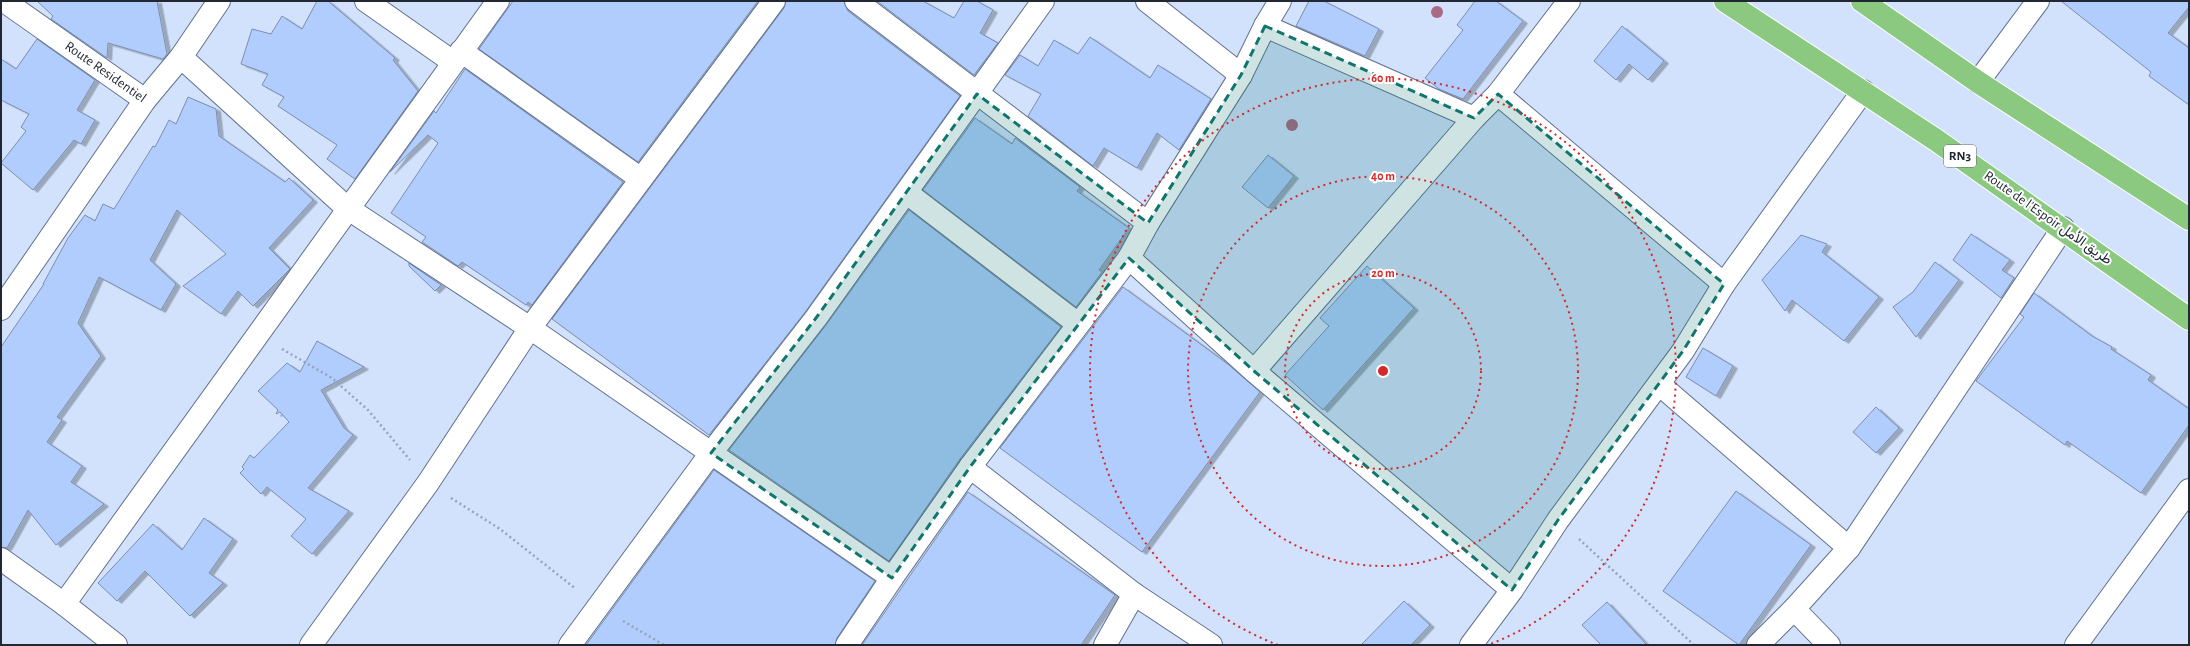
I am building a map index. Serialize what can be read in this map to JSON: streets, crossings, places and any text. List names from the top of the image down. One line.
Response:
{"streets":{"highway":["RN3","Route de l’Espoir طريق الأمل"],"street":["Route Residentiel"]},"rings":["60 m","40 m","20 m"]}
